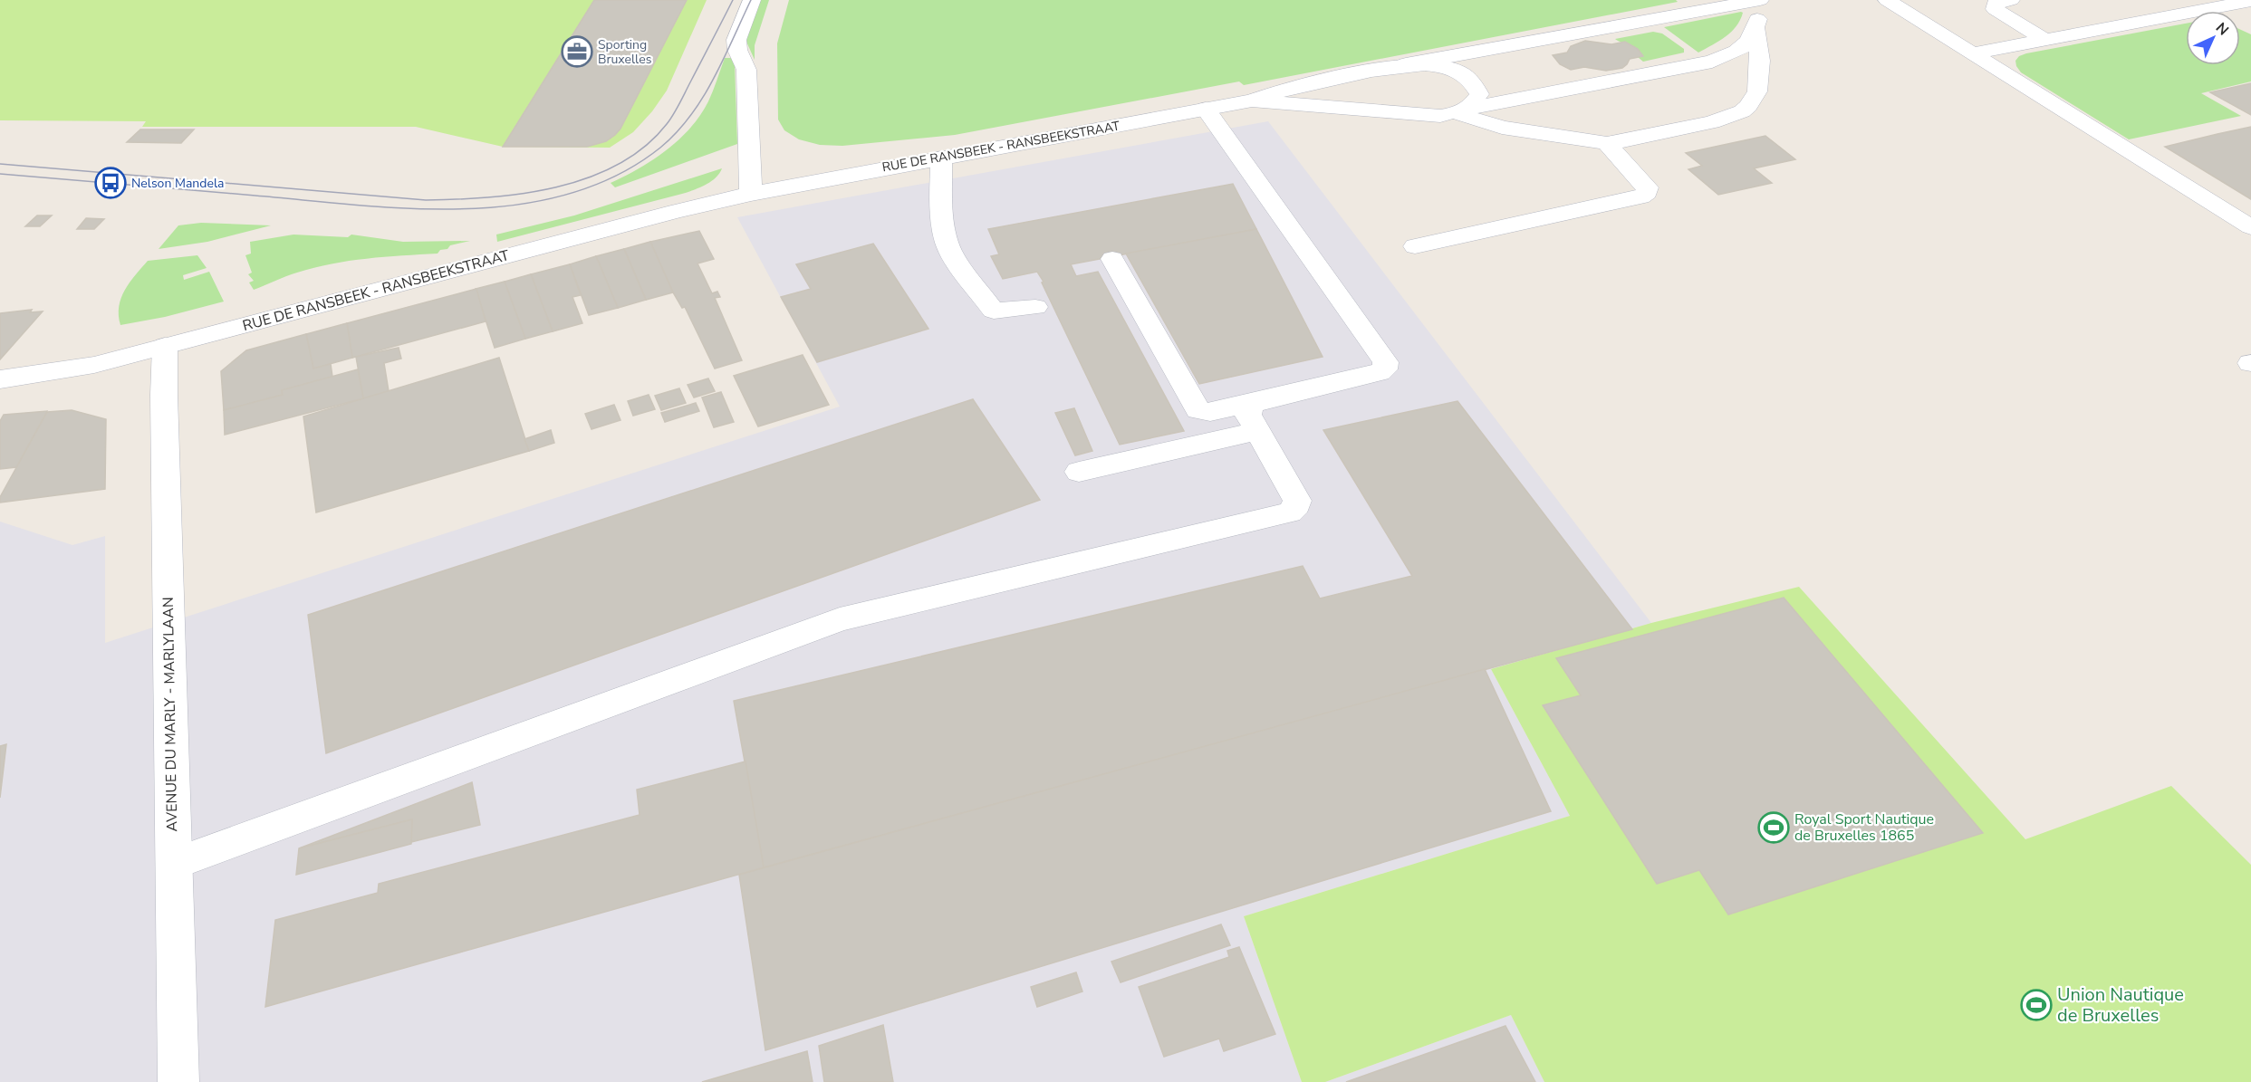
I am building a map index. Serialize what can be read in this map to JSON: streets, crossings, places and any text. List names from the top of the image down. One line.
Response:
{"streets":{"street":["RUE DE RANSBEEK - RANSBEEKSTRAAT","AVENUE DU MARLY - MARLYLAAN"]},"crossings":[["RUE DE RANSBEEK - RANSBEEKSTRAAT","AVENUE DU MARLY - MARLYLAAN"]],"places":{"office":["Sporting Bruxelles"],"bus stop":["Nelson Mandela"],"sports":["Royal Sport Nautique de Bruxelles 1865","Union Nautique de Bruxelles"]},"north":"top right"}
